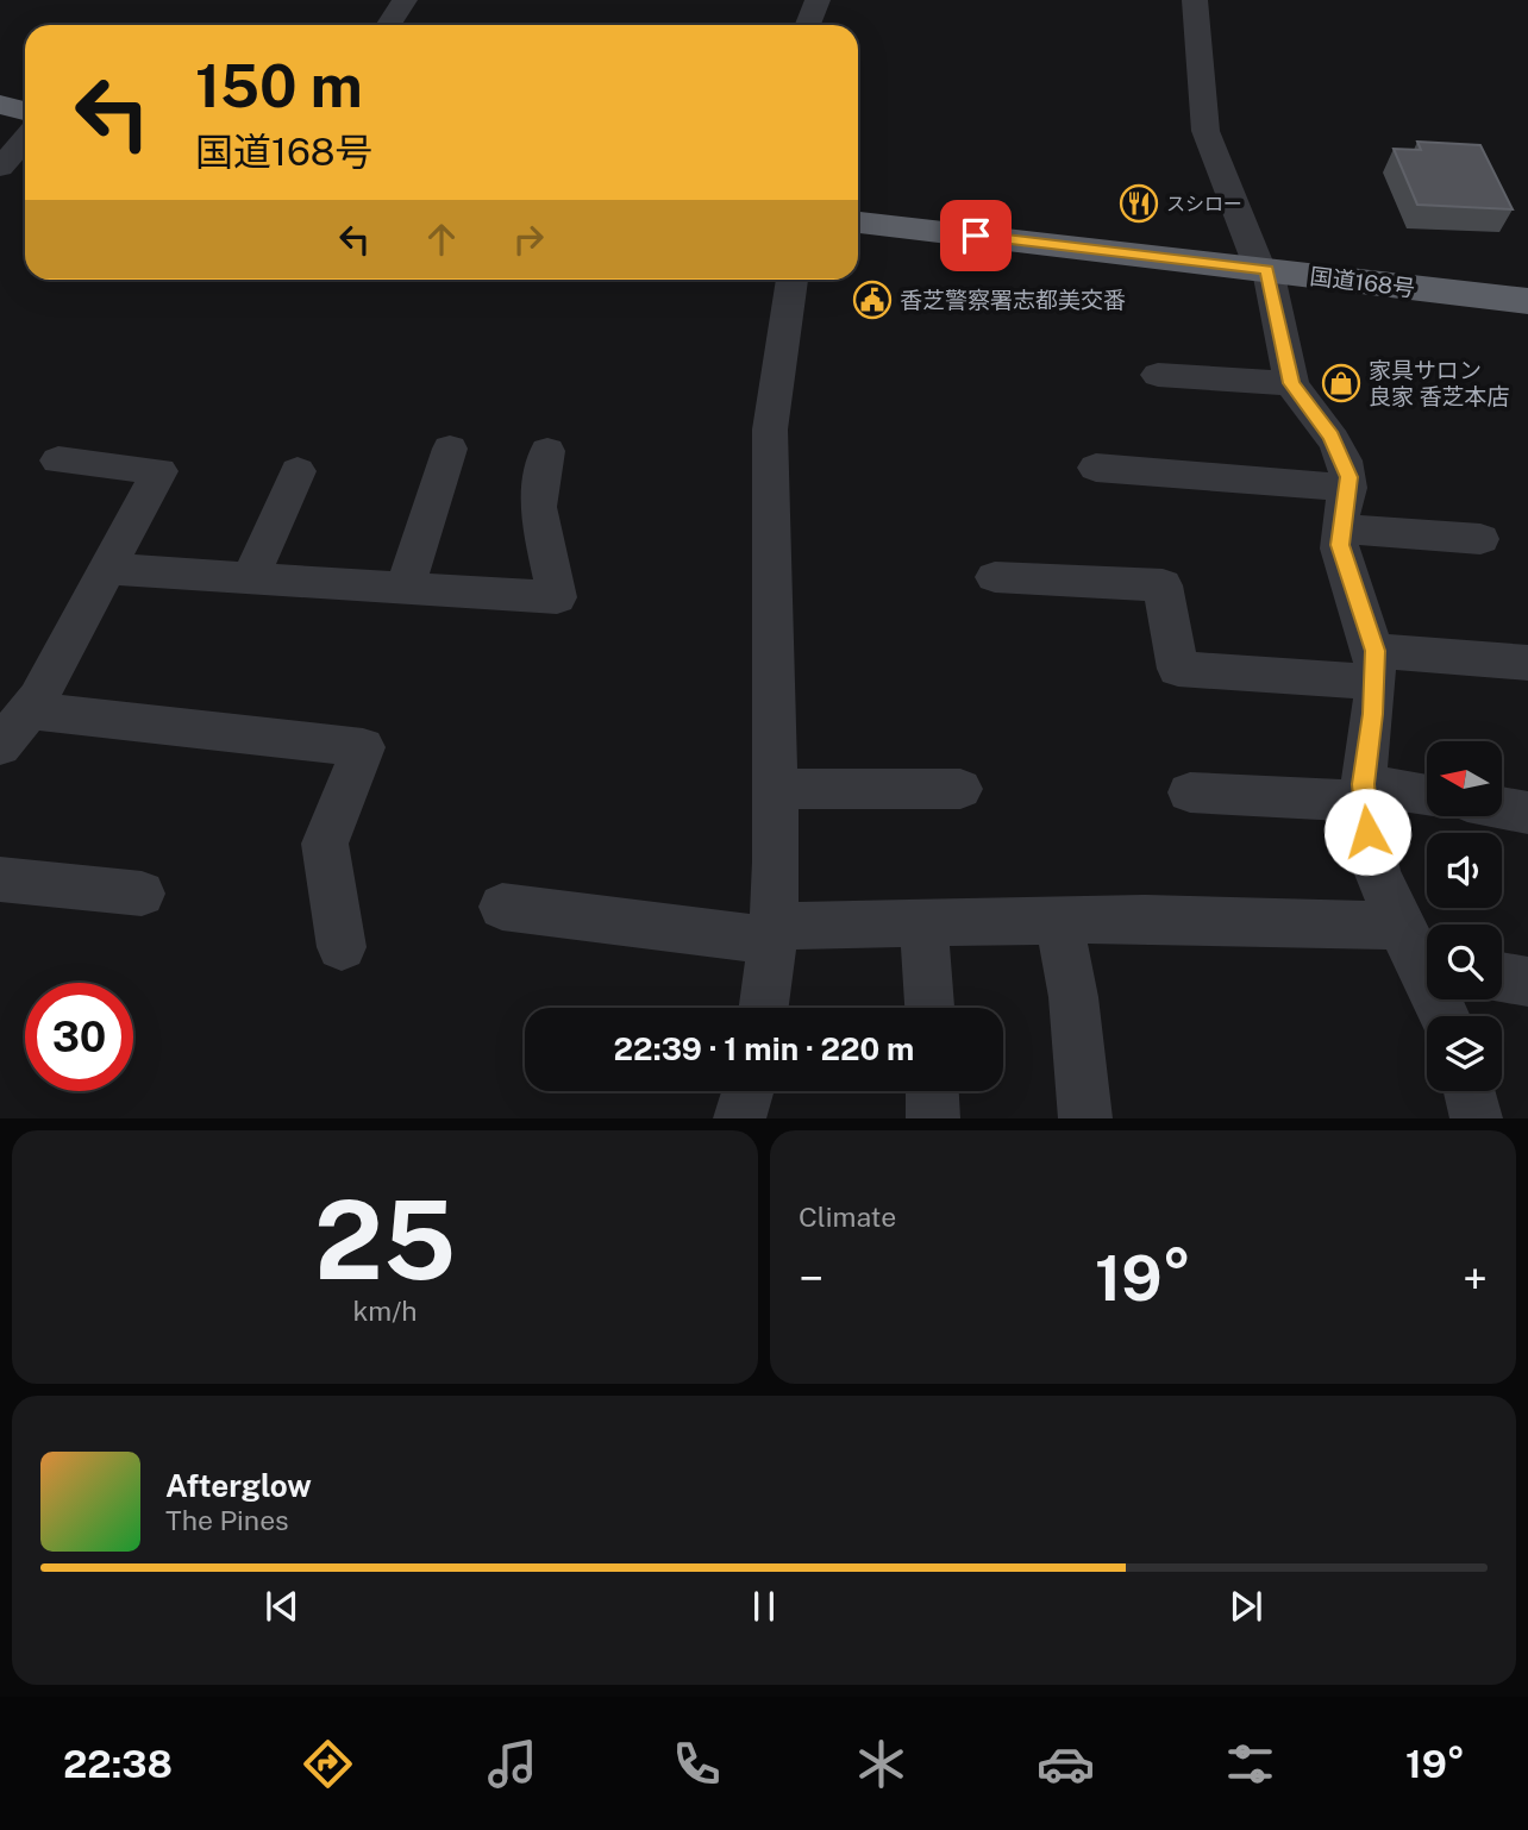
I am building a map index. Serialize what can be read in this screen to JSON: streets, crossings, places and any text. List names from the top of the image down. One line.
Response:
{"streets":{"highway":["国道168号"]},"places":{"restaurant":["スシロー"],"public building":["香芝警察署志都美交番"],"shop":["家具サロン 良家 香芝本店"]},"north":"left","page":{"turn":["150 m","国道168号"],"limit":"30","trip":"22:39 · 1 min · 220 m","tile":[["25","km/h"],"Climate"],"heat":["−","19°","+"],"song":["Afterglow","The Pines"],"tabs":["22:38","19°"]}}
